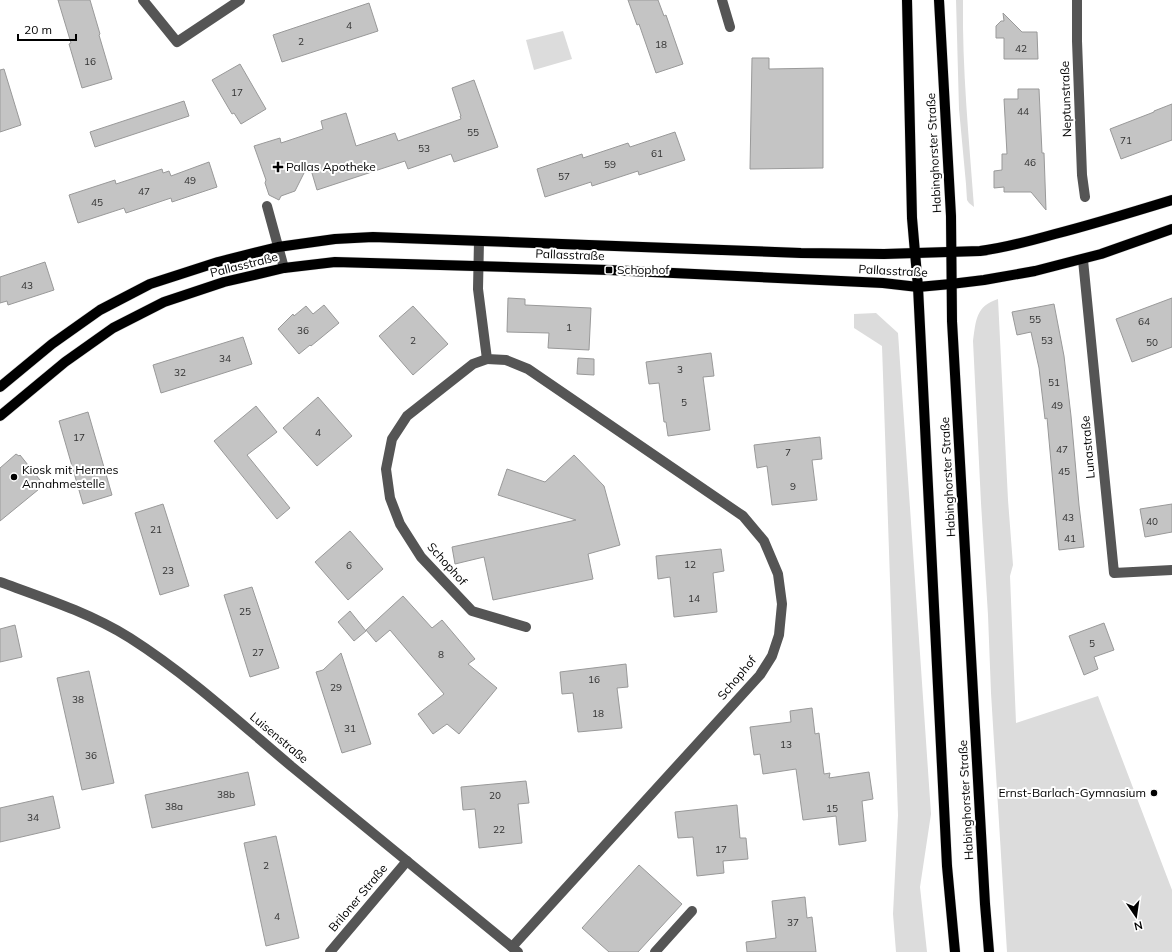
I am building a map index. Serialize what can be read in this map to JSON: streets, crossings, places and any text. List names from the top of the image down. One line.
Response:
{"streets":{"main road":["Habinghorster Straße","Pallasstraße"],"street":["Neptunstraße","Lunastraße","Schophof","Luisenstraße","Briloner Straße"]},"crossings":[["Habinghorster Straße","Pallasstraße"],["Pallasstraße","Lunastraße"],["Schophof","Luisenstraße"],["Luisenstraße","Briloner Straße"]],"places":{"health":["Pallas Apotheke"],"transit":["Schophof"],"other":["Kiosk mit Hermes Annahmestelle","Ernst-Barlach-Gymnasium"]},"house_numbers":["4","2","18","42","16","17","44","55","71","53","61","46","59","57","49","47","45","43","55","64","1","36","2","53","50","34","3","32","51","5","49","4","17","47","7","45","9","43","40","21","41","12","6","23","14","25","5","27","8","16","29","38","18","31","13","36","38b","20","38a","15","34","22","17","2","4","37"],"scale_bar":"20 m","north":"bottom"}
